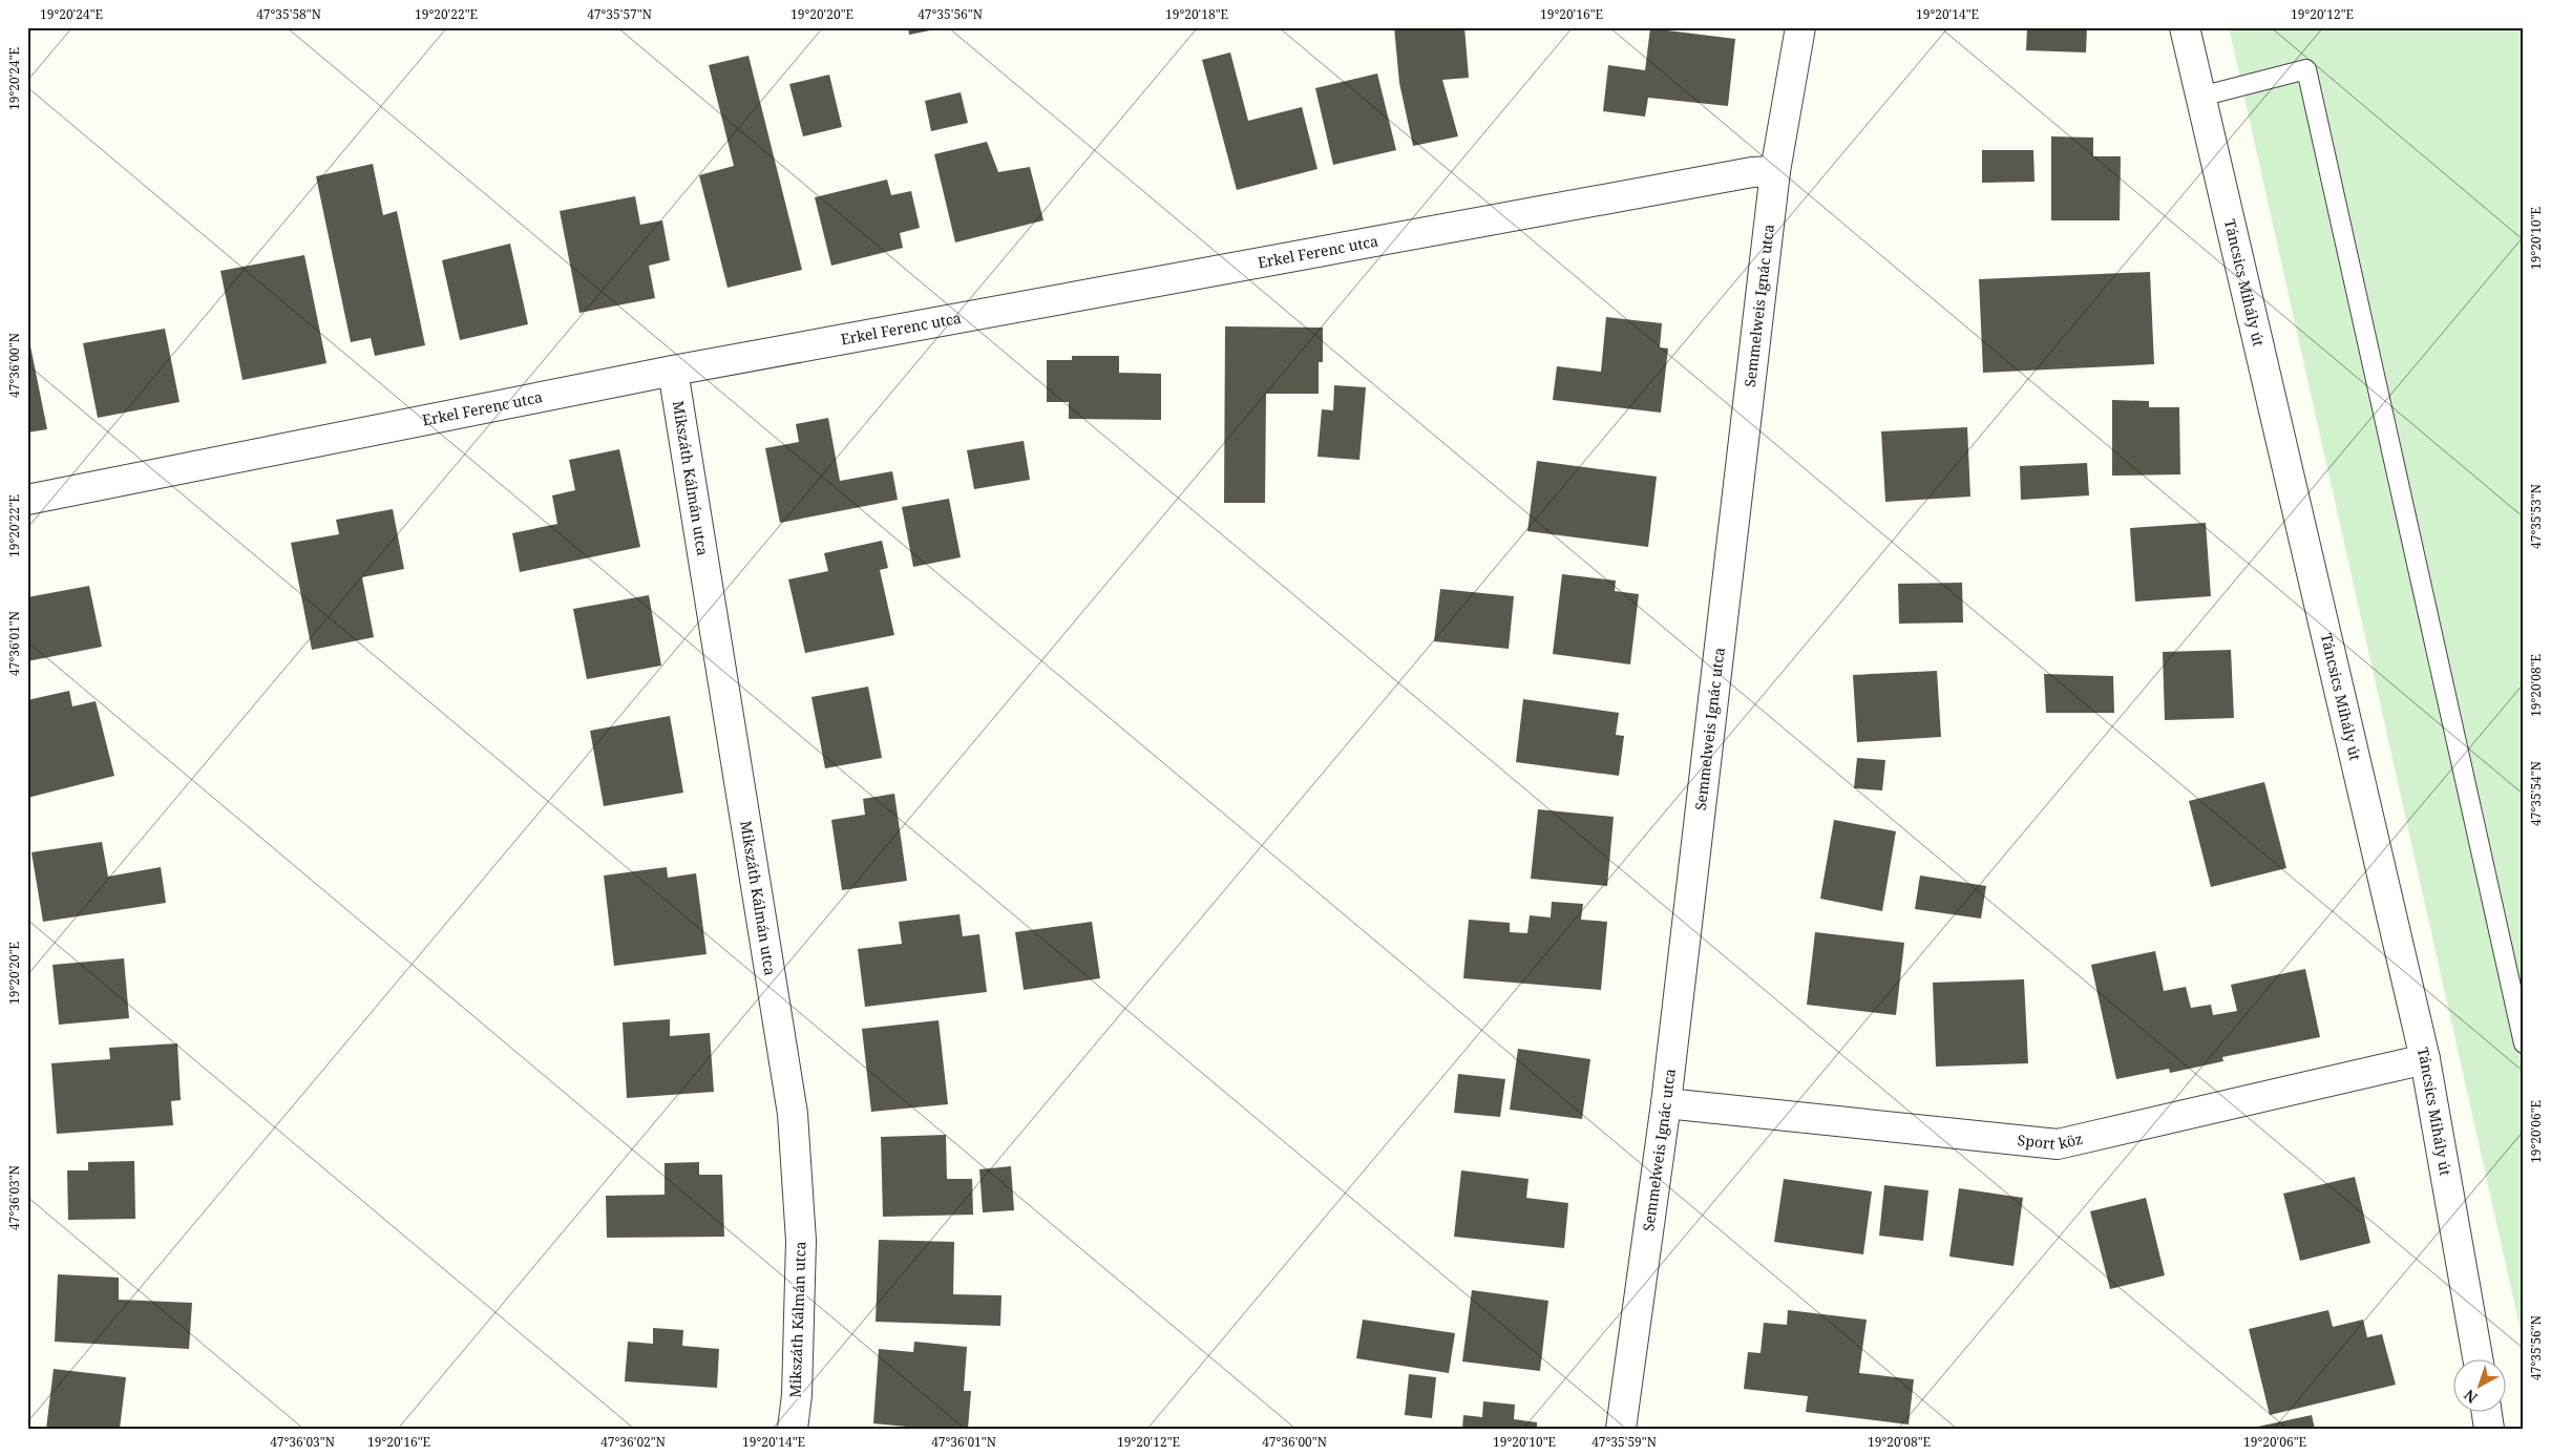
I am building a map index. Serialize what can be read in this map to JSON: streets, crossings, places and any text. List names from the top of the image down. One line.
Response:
{"streets":{"street":["Erkel Ferenc utca","Táncsics Mihály út","Semmelweis Ignác utca","Mikszáth Kálmán utca","Sport köz"]},"crossings":[["Erkel Ferenc utca","Semmelweis Ignác utca"],["Erkel Ferenc utca","Mikszáth Kálmán utca"],["Táncsics Mihály út","Sport köz"],["Semmelweis Ignác utca","Sport köz"]],"north":"bottom left","coordinates":["19°20'24\"E","47°35'58\"N","19°20'22\"E","47°35'57\"N","19°20'20\"E","47°35'56\"N","19°20'18\"E","19°20'16\"E","19°20'14\"E","19°20'12\"E","19°20'10\"E","47°36'00\"N","47°35'53\"N","47°36'01\"N","19°20'08\"E","47°35'54\"N","19°20'06\"E","47°36'03\"N","47°36'02\"N","47°35'59\"N"]}
